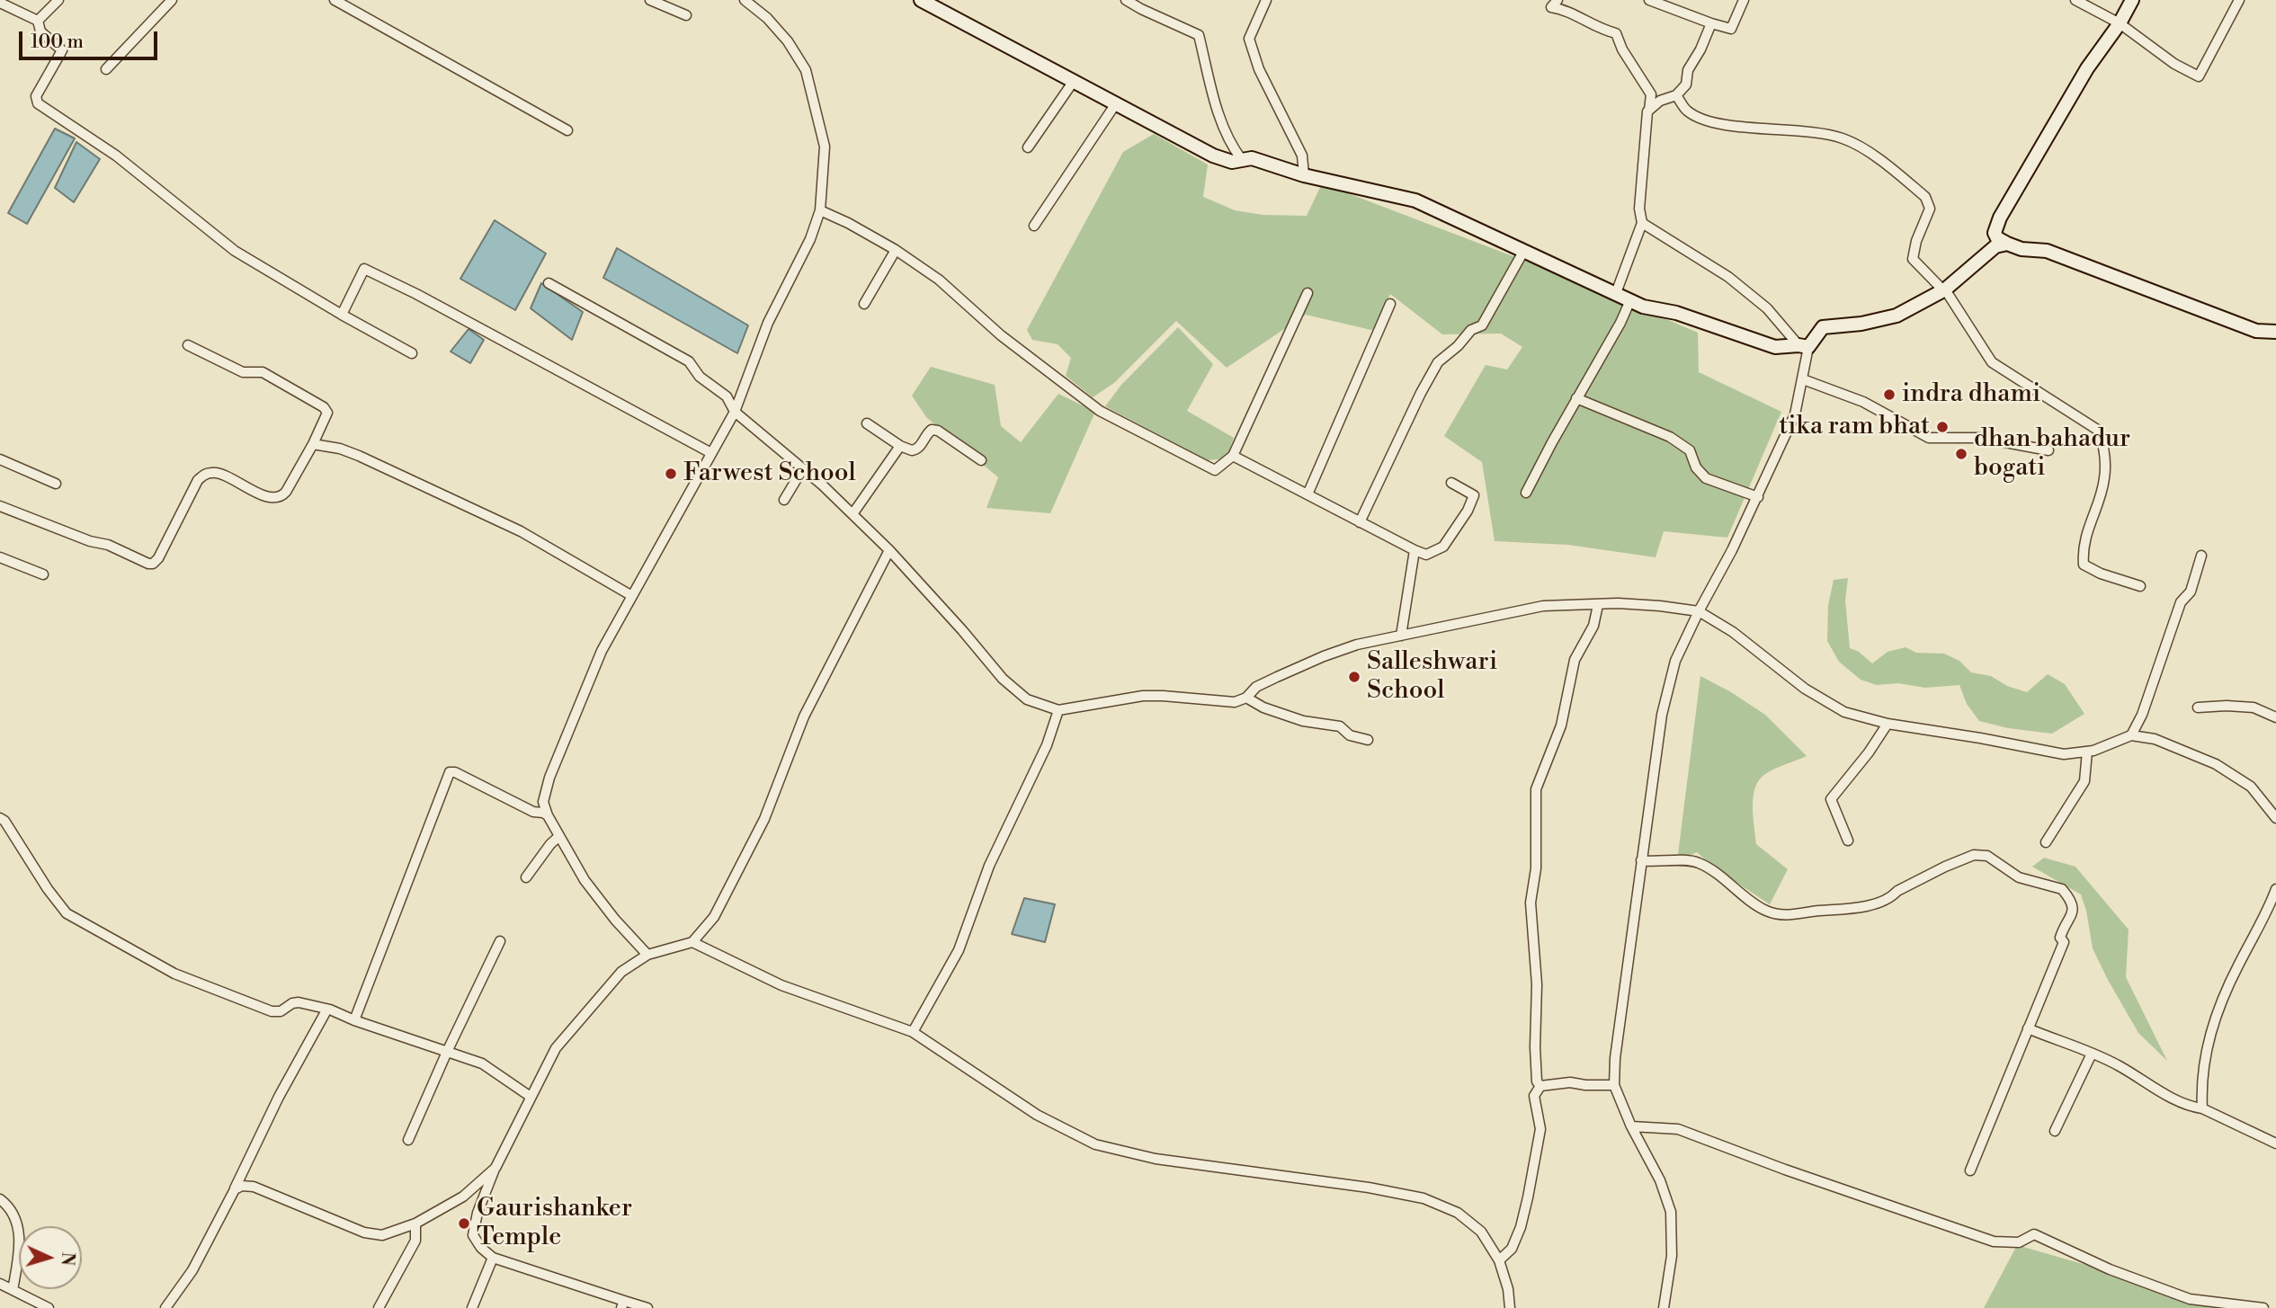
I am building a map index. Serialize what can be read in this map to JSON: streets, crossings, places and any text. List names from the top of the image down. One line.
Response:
{"places":["indra dhami","tika ram bhat","dhan bahadur bogati","Farwest School","Salleshwari School","Gaurishanker Temple"],"scale_bar":"100 m","north":"right"}
